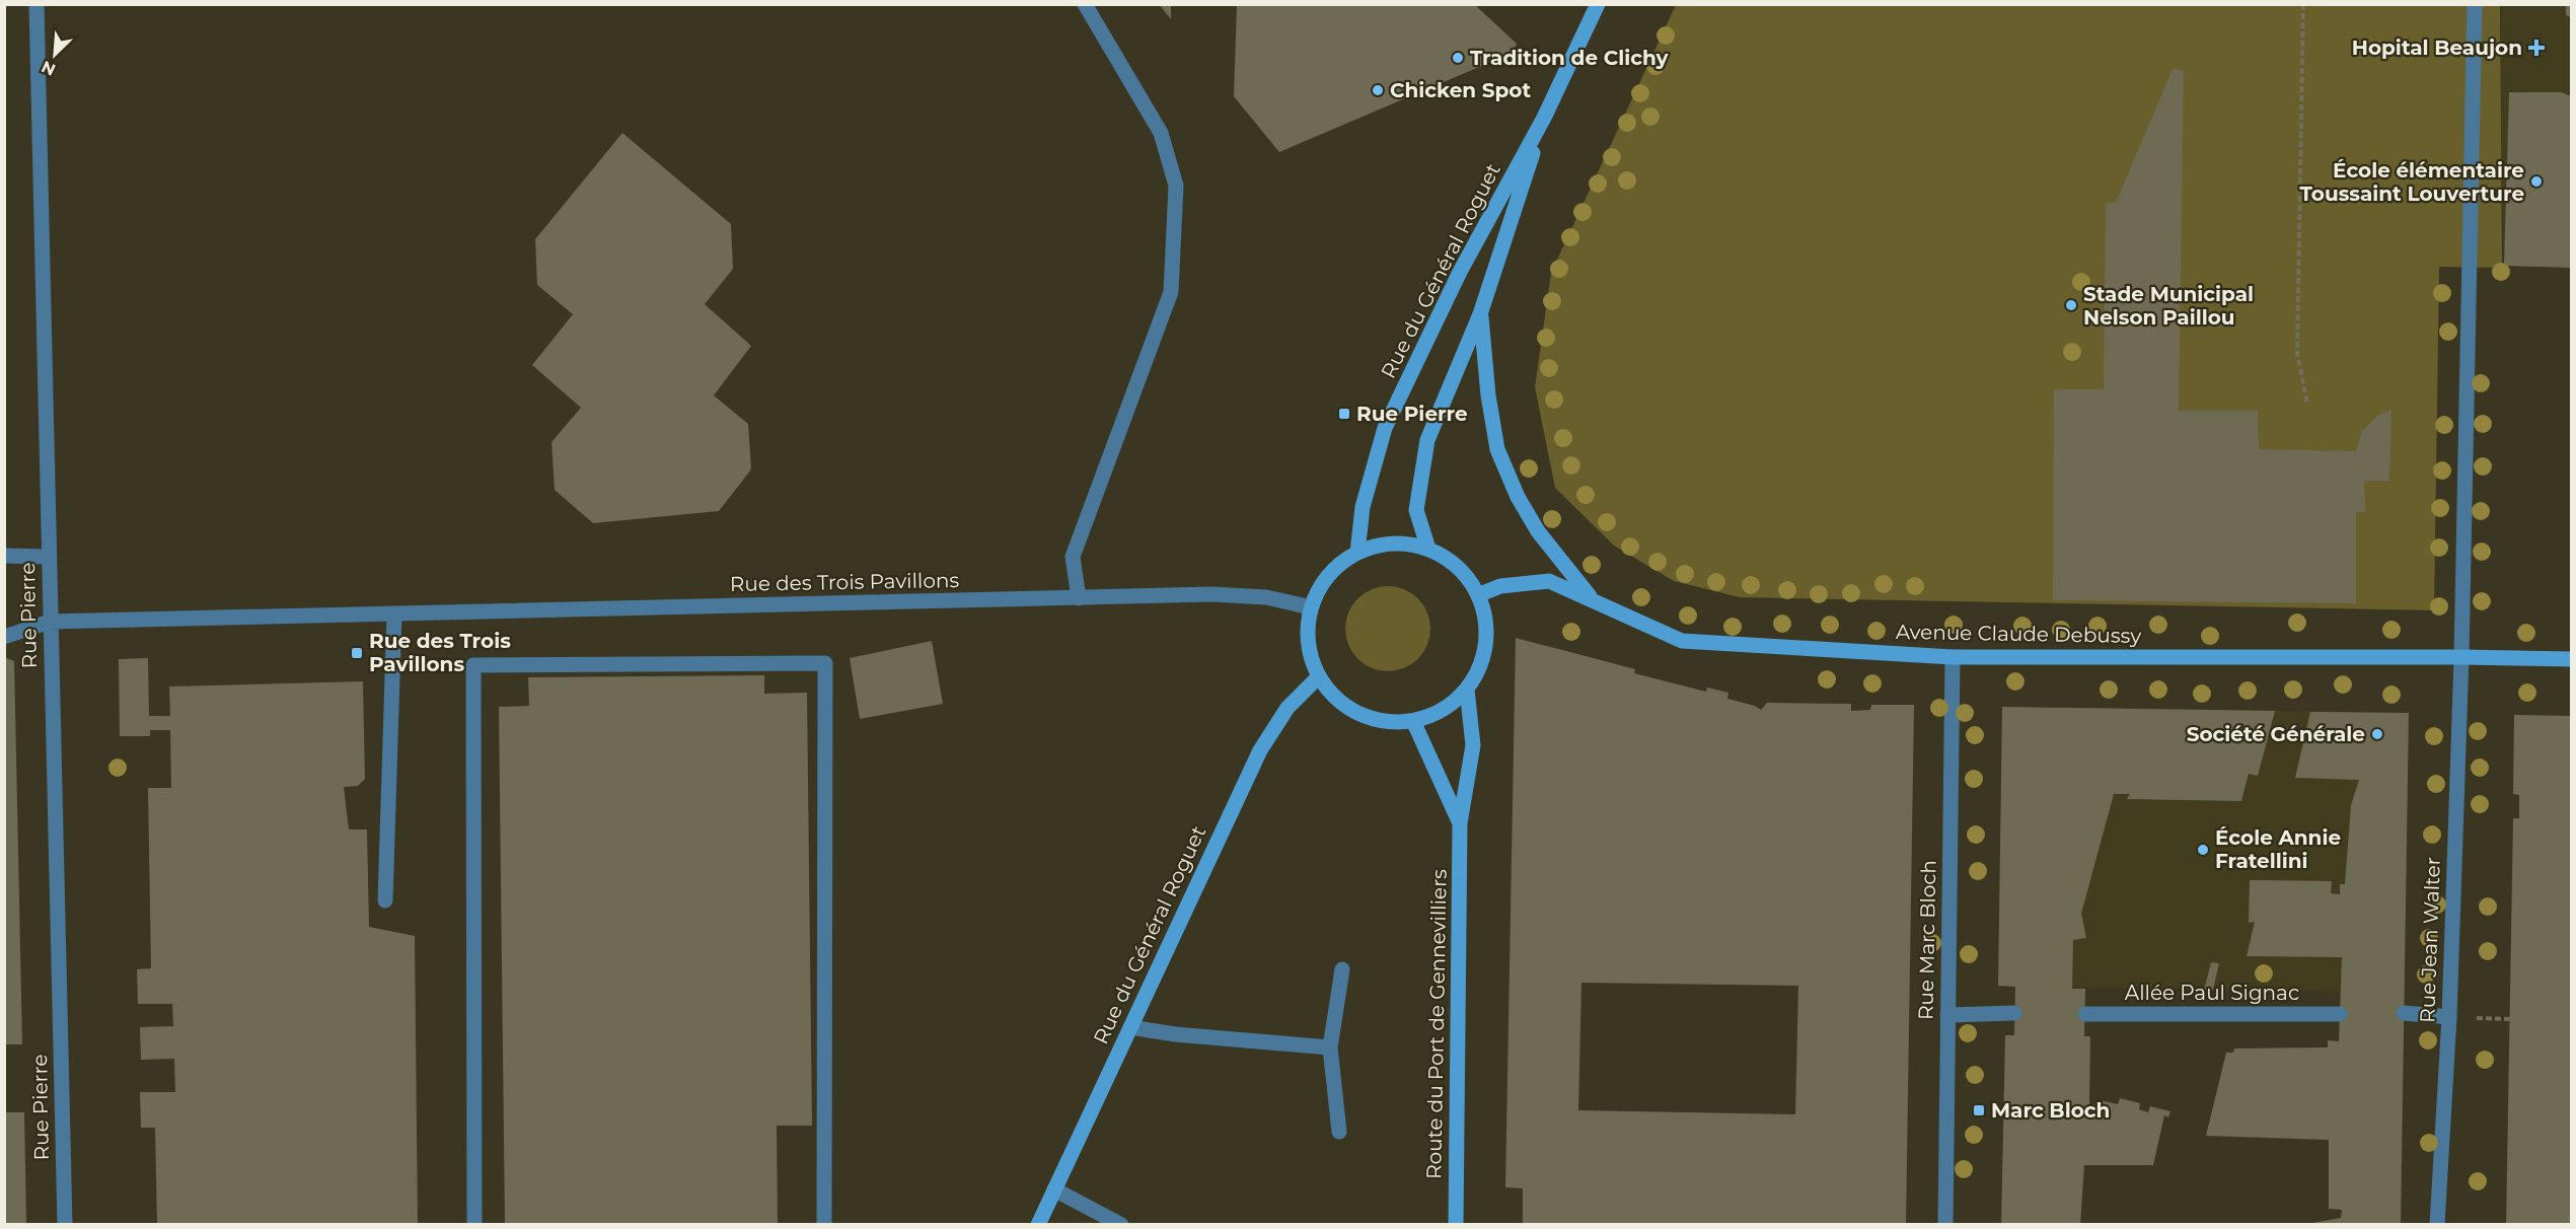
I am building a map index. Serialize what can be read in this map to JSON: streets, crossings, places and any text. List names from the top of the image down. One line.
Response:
{"streets":{"main road":["Rue du Général Roguet","Avenue Claude Debussy","Route du Port de Gennevilliers"],"street":["Rue des Trois Pavillons","Rue Pierre","Rue Marc Bloch","Rue Jean Walter","Allée Paul Signac"]},"crossings":[["Rue du Général Roguet","Rue des Trois Pavillons"],["Rue du Général Roguet","Avenue Claude Debussy"],["Rue du Général Roguet","Route du Port de Gennevilliers"],["Rue des Trois Pavillons","Rue Pierre"],["Rue des Trois Pavillons","Avenue Claude Debussy"],["Rue des Trois Pavillons","Route du Port de Gennevilliers"],["Avenue Claude Debussy","Rue Marc Bloch"],["Avenue Claude Debussy","Rue Jean Walter"],["Avenue Claude Debussy","Route du Port de Gennevilliers"]],"places":{"health":["Hopital Beaujon"],"other":["Tradition de Clichy","Chicken Spot","École élémentaire Toussaint Louverture","Stade Municipal Nelson Paillou","Société Générale","École Annie Fratellini"],"transit":["Rue Pierre","Rue des Trois Pavillons","Marc Bloch"]},"north":"bottom left"}
